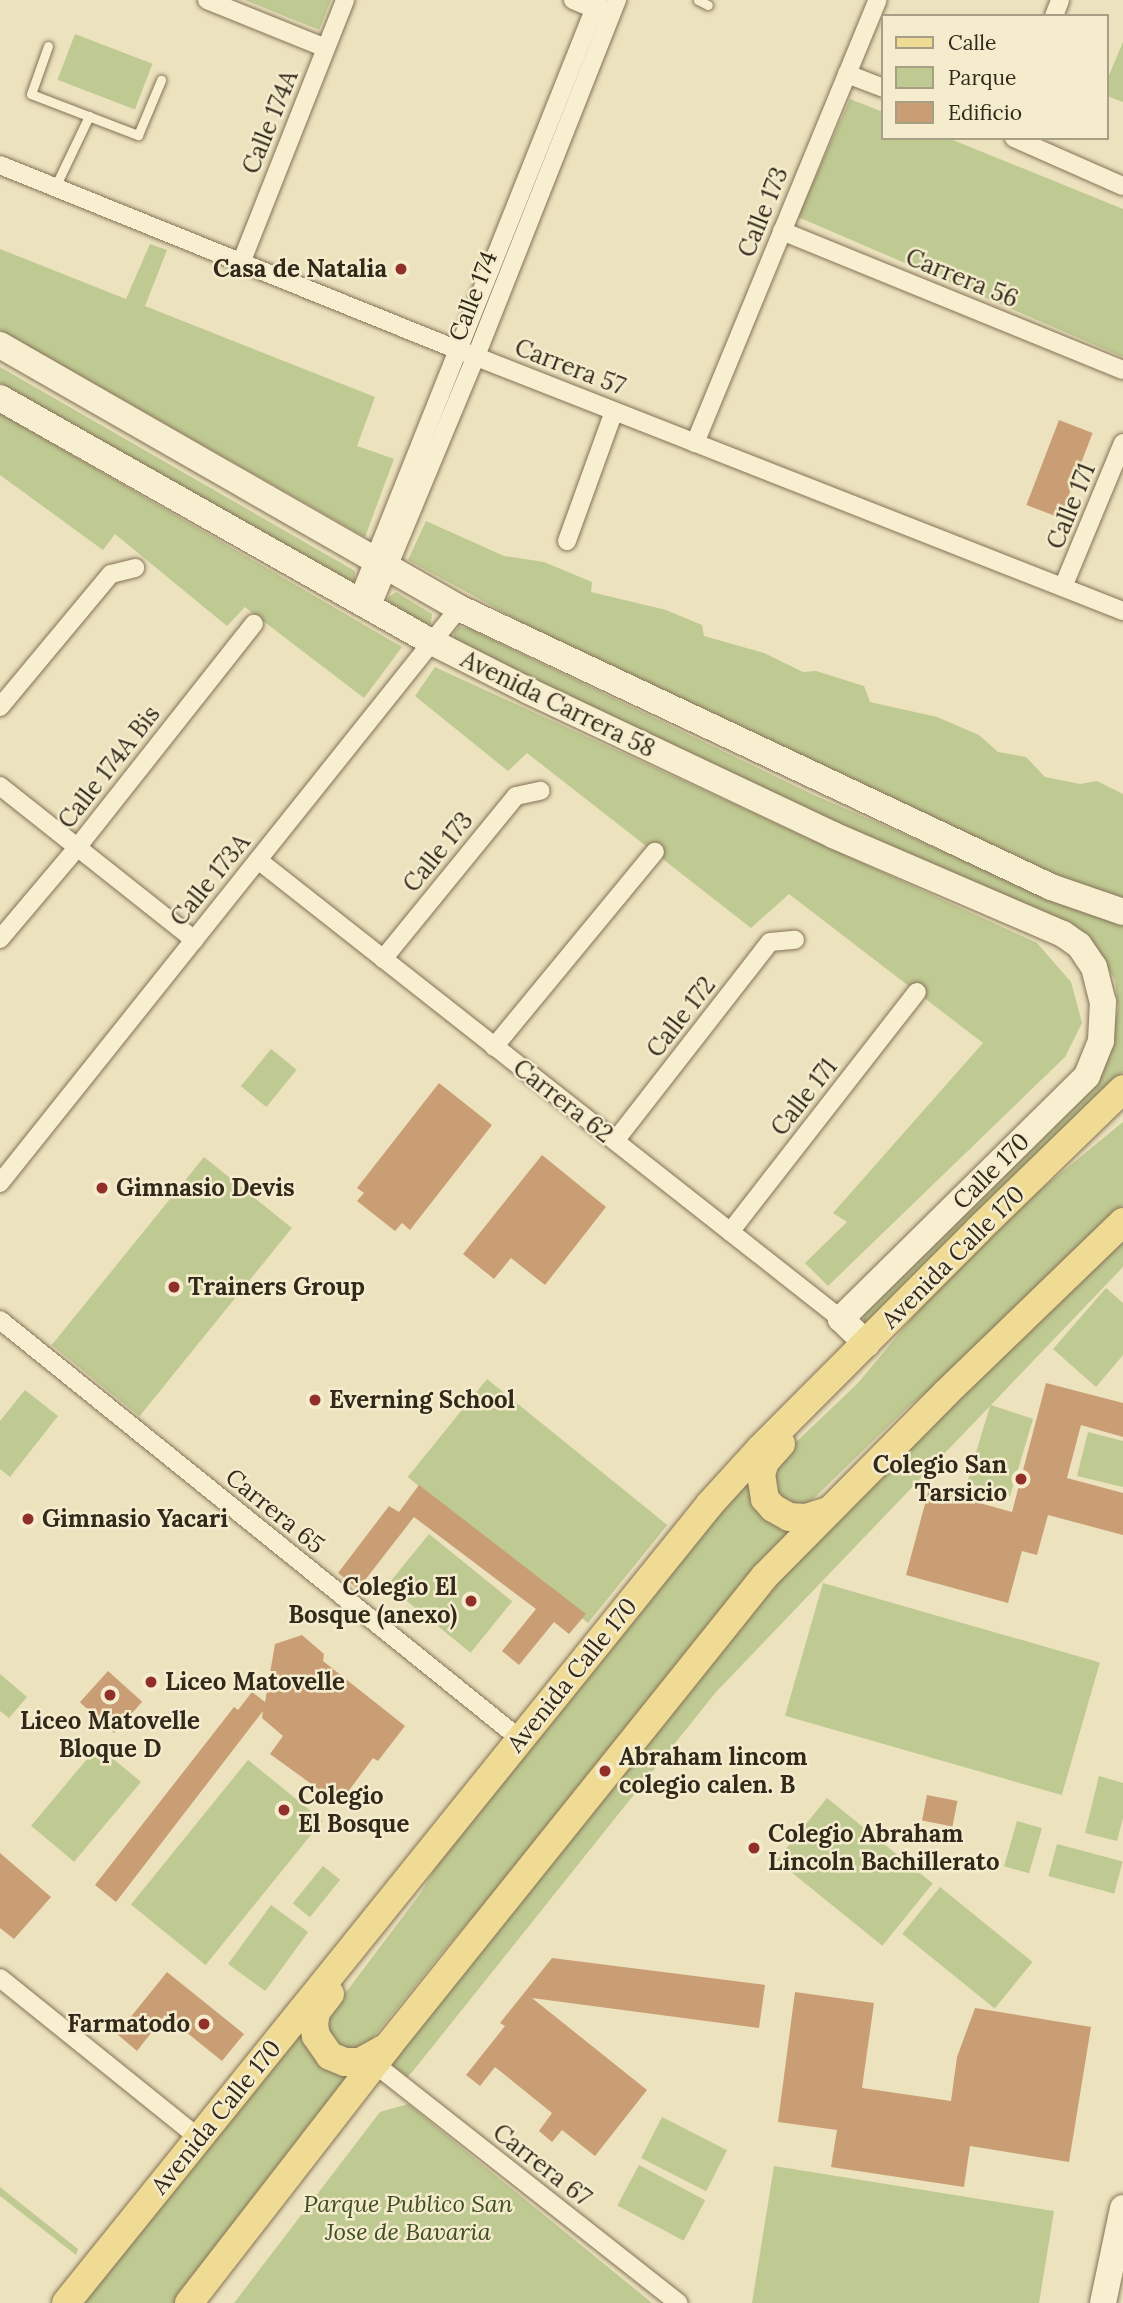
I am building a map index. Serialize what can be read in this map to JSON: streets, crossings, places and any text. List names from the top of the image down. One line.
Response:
{"streets":{"main road":["Avenida Calle 170"],"street":["Calle 174A","Calle 173","Carrera 56","Calle 174","Carrera 57","Calle 171","Avenida Carrera 58","Calle 174A Bis","Calle 173A","Calle 172","Carrera 62","Calle 170","Carrera 65","Carrera 67"]},"crossings":[["Calle 174A","Carrera 57"],["Calle 173","Carrera 56"],["Calle 173","Carrera 57"],["Calle 173","Carrera 62"],["Calle 174","Carrera 57"],["Calle 174","Avenida Carrera 58"],["Carrera 57","Calle 171"],["Calle 171","Carrera 62"],["Avenida Carrera 58","Calle 173A"],["Avenida Carrera 58","Calle 170"],["Calle 173A","Carrera 62"],["Calle 172","Carrera 62"],["Carrera 62","Calle 170"],["Carrera 62","Avenida Calle 170"],["Avenida Calle 170","Carrera 65"]],"parks":["Parque Publico San Jose de Bavaria"],"places":["Casa de Natalia","Gimnasio Devis","Trainers Group","Everning School","Colegio San Tarsicio","Gimnasio Yacari","Colegio El Bosque (anexo)","Liceo Matovelle","Liceo Matovelle Bloque D","Abraham lincom colegio calen. B","Colegio El Bosque","Colegio Abraham Lincoln Bachillerato","Farmatodo"],"legend":["Calle","Parque","Edificio"]}
